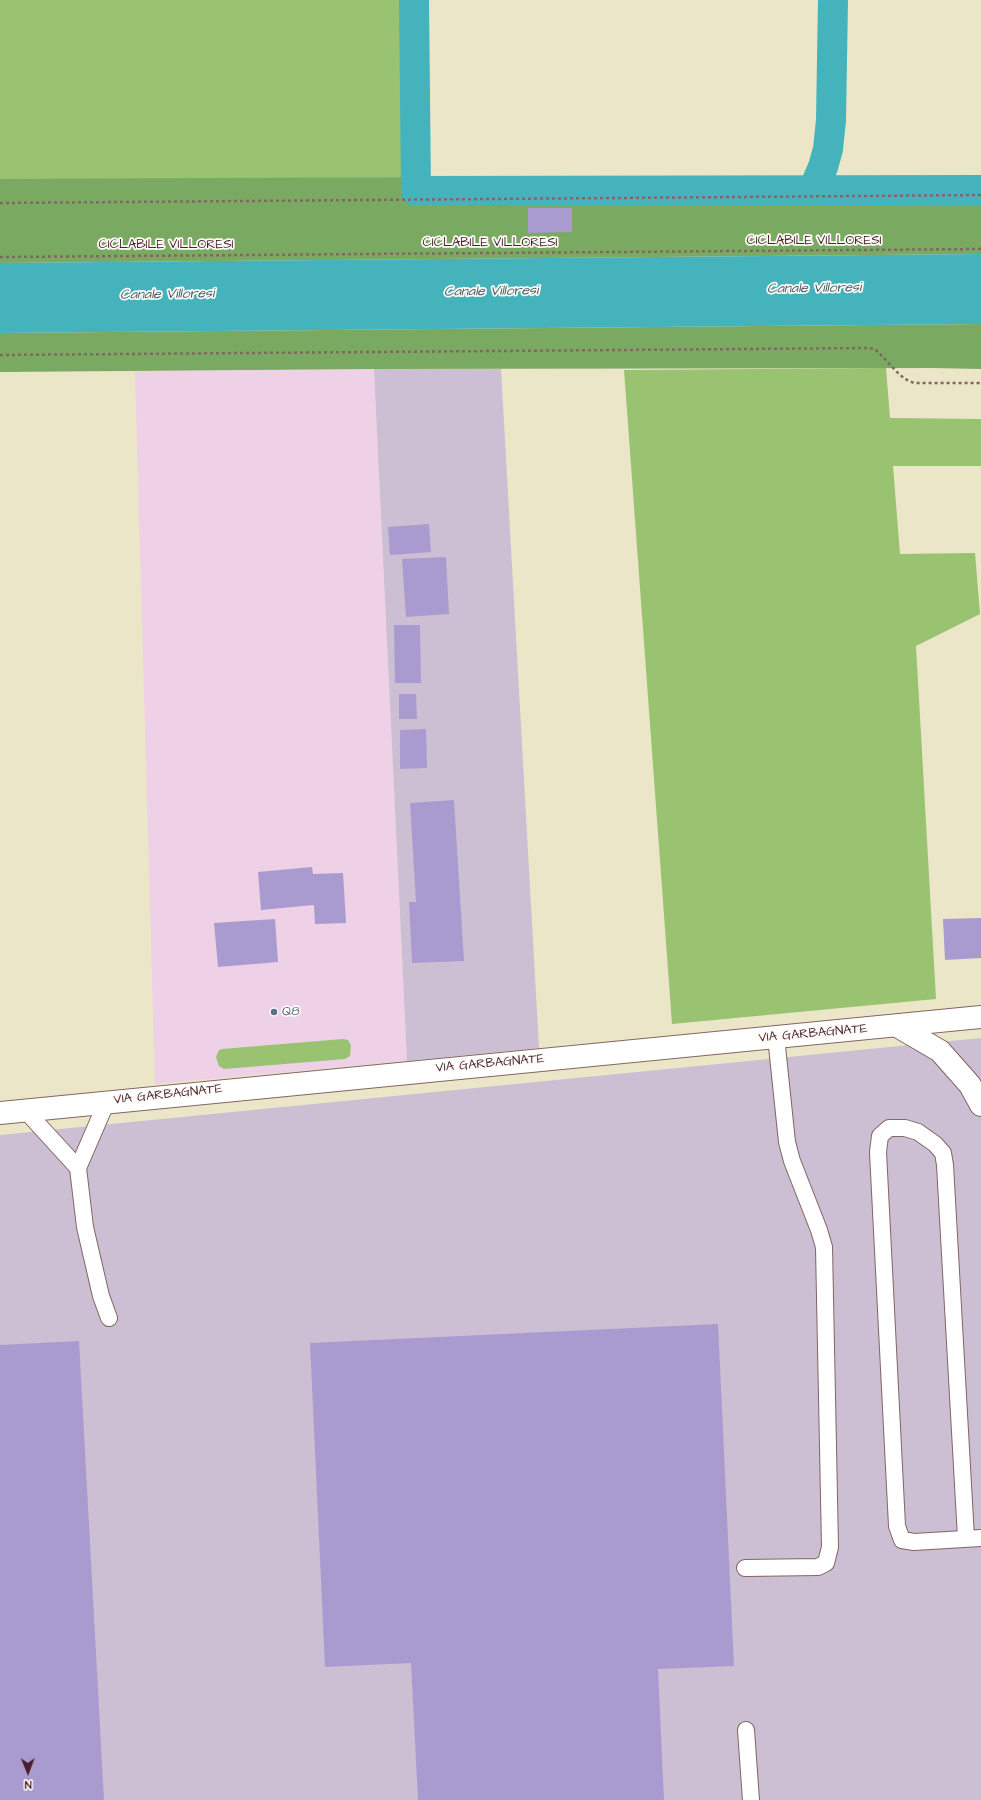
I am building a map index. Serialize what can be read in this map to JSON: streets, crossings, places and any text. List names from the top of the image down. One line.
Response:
{"streets":{"street":["VIA GARBAGNATE"],"path":["CICLABILE VILLORESI"]},"water":["Canale Villoresi"],"places":["Q8"],"north":"bottom"}
